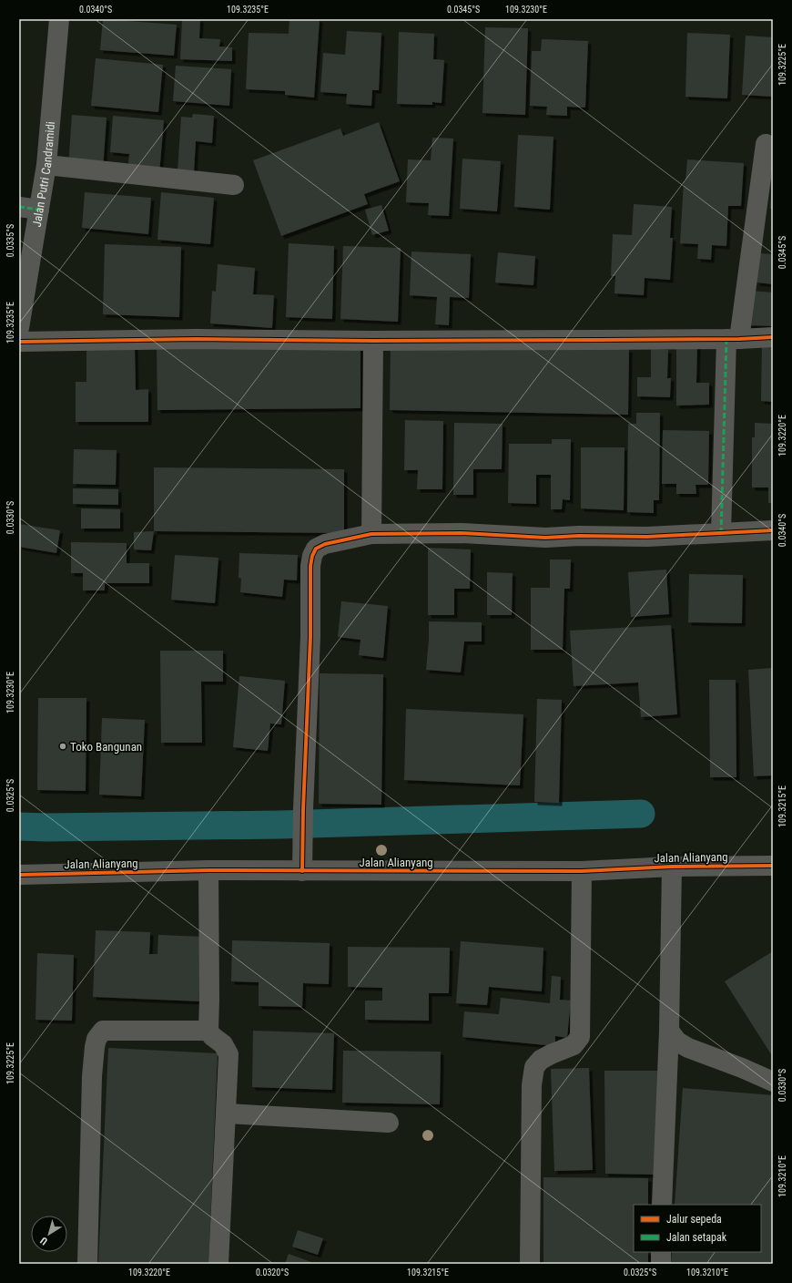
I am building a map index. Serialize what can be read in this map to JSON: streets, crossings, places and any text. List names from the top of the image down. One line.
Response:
{"streets":{"street":["Jalan Putri Candramidi","Jalan Alianyang"]},"places":["Toko Bangunan"],"legend":["Jalur sepeda","Jalan setapak"],"north":"bottom left","coordinates":["0.0340°S","109.3235°E","0.0345°S","109.3230°E","109.3225°E","0.0335°S","109.3220°E","0.0330°S","0.0325°S","109.3215°E","109.3210°E","0.0320°S"]}
